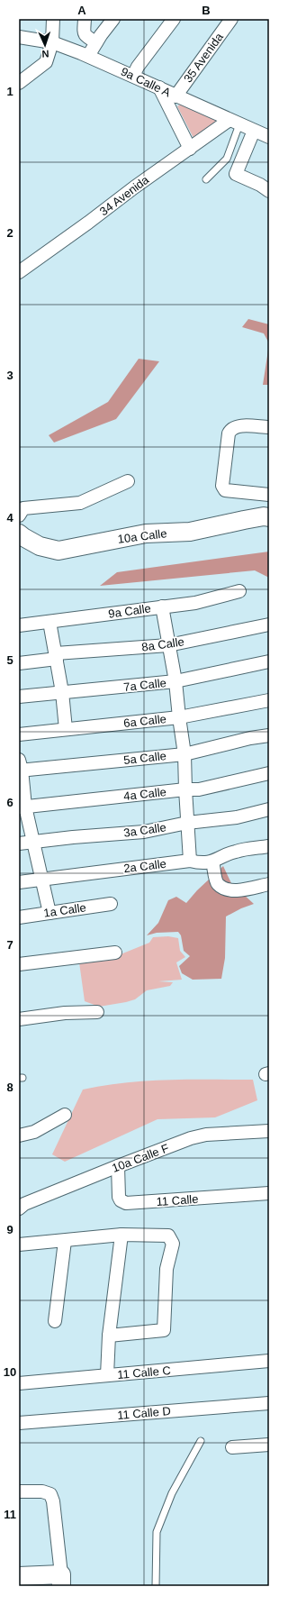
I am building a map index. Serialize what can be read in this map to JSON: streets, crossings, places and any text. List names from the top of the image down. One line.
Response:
{"streets":{"street":["35 Avenida","9a Calle A","34 Avenida","10a Calle","9a Calle","8a Calle","7a Calle","6a Calle","5a Calle","4a Calle","3a Calle","2a Calle","1a Calle","10a Calle F","11 Calle","11 Calle C","11 Calle D"]},"crossings":[["35 Avenida","9a Calle A"],["9a Calle A","34 Avenida"],["10a Calle F","11 Calle"]],"north":"bottom","grid":{"columns":["A","B"],"rows":["1","2","3","4","5","6","7","8","9","10","11"]}}
